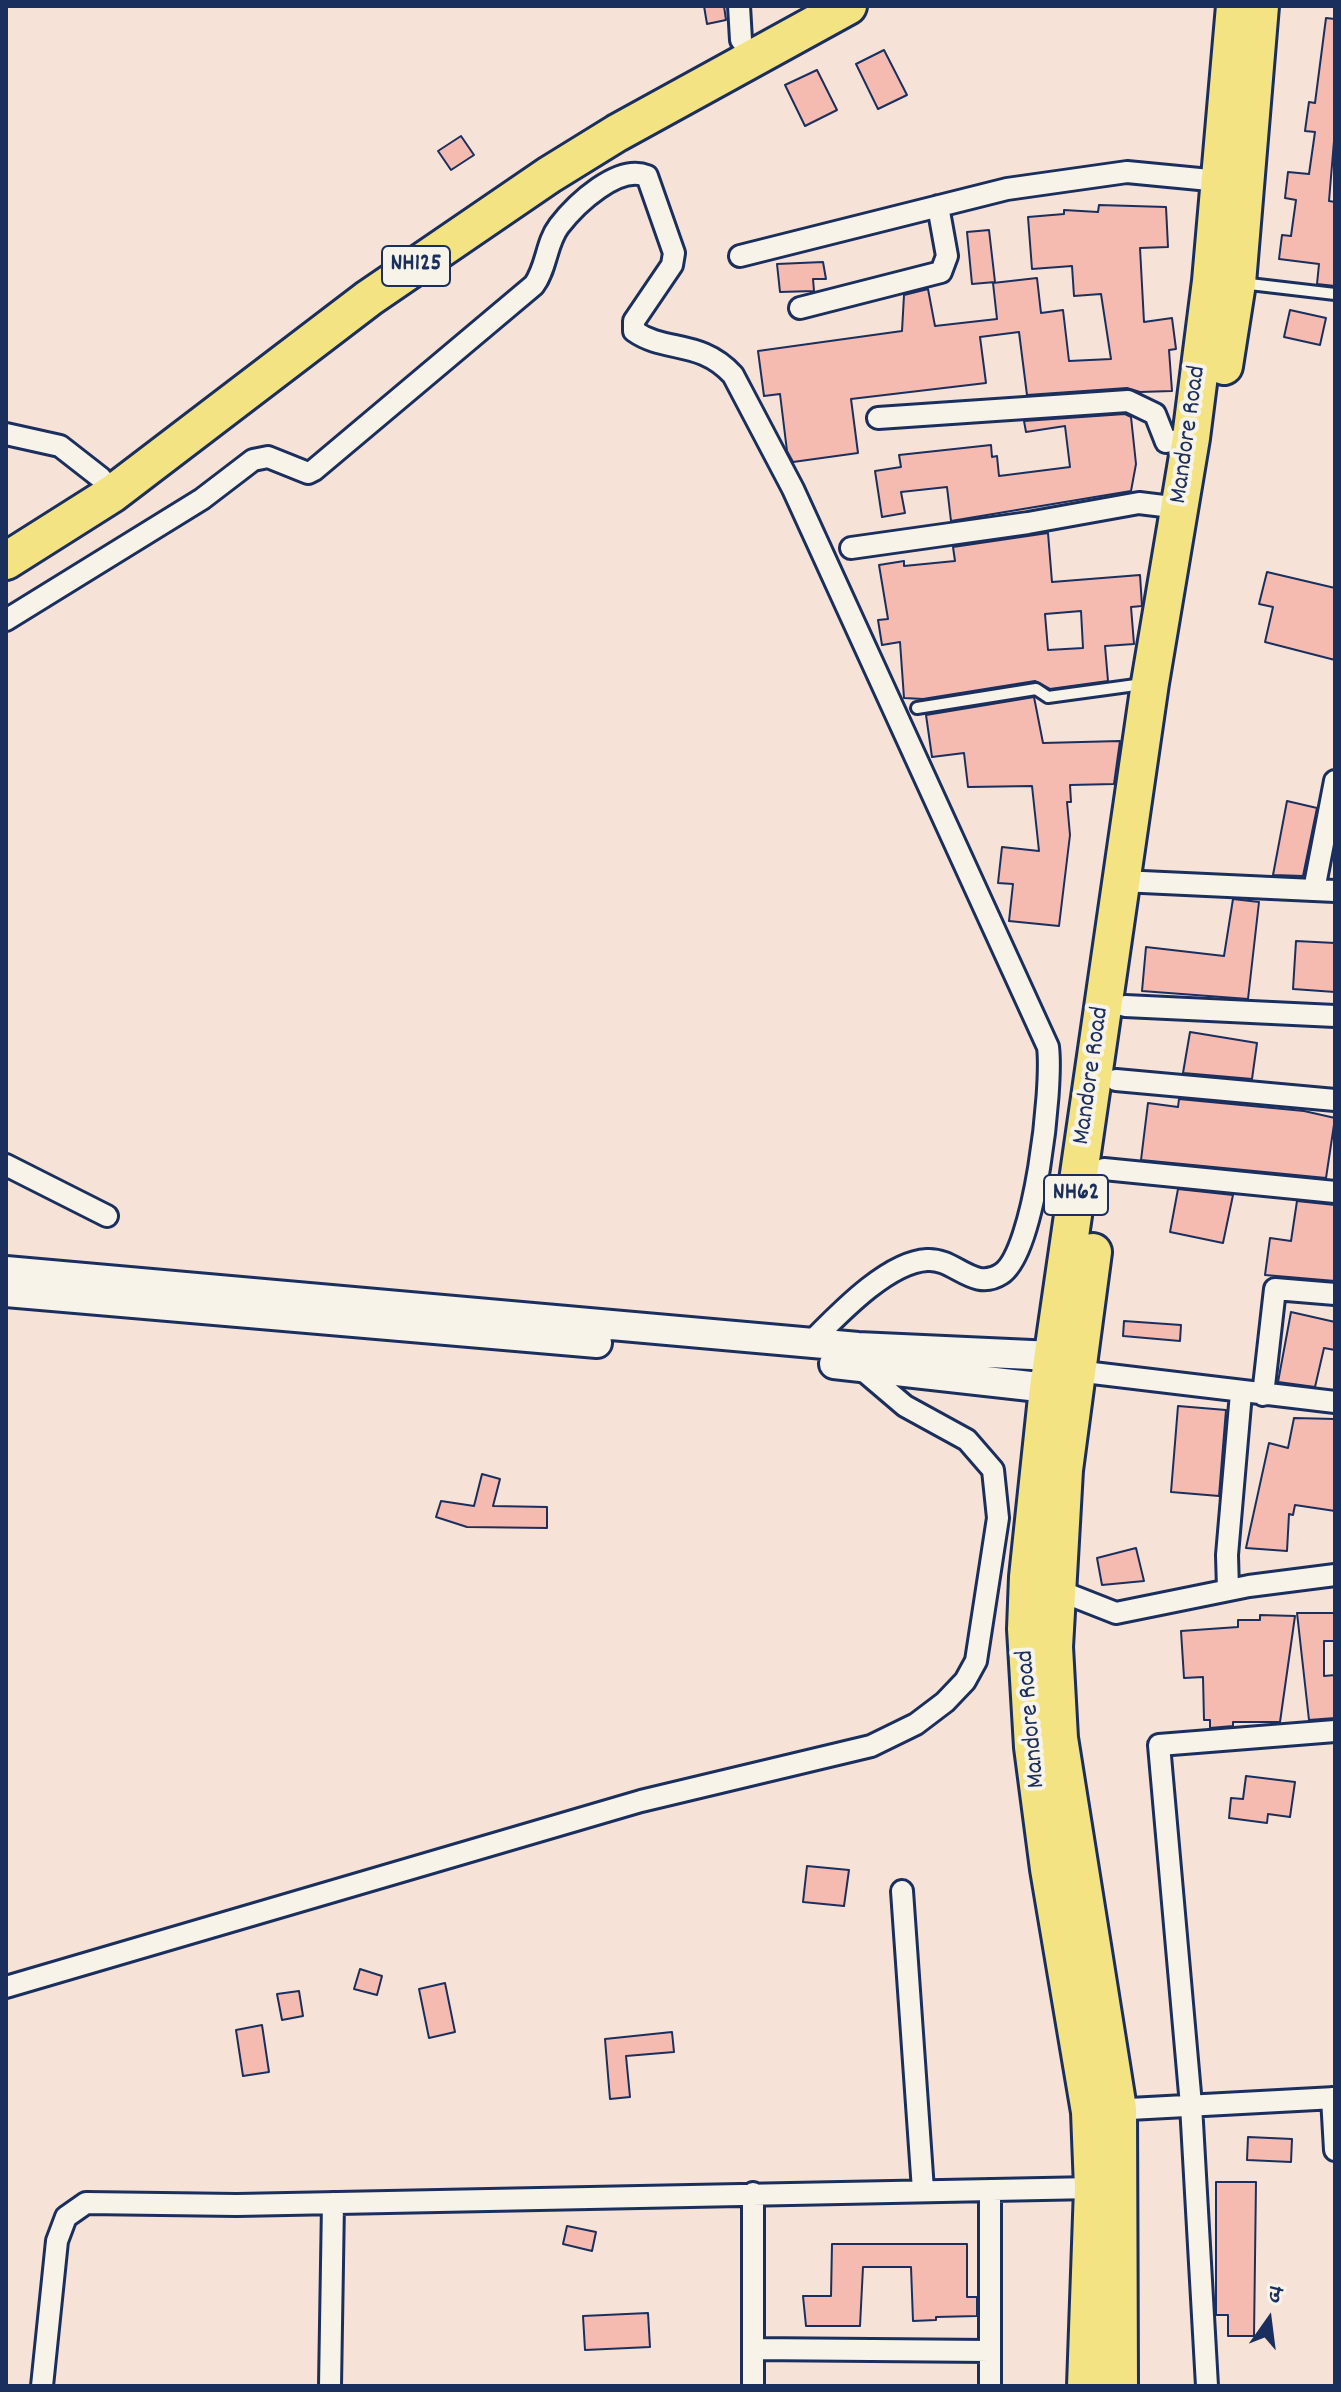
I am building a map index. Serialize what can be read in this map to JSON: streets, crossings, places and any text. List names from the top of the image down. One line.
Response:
{"streets":{"highway":["NH125","Mandore Road","NH62"]},"north":"top"}
